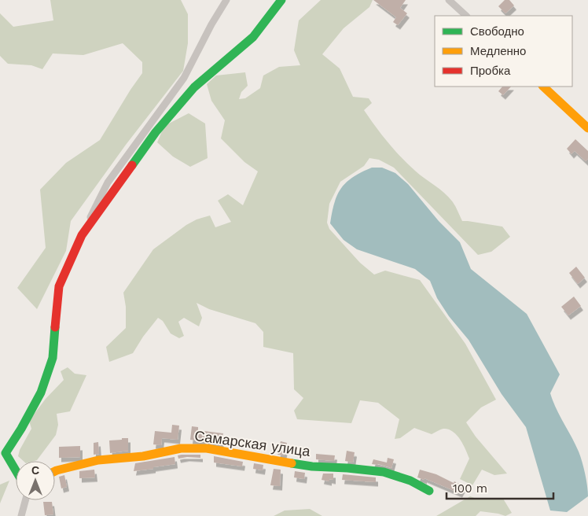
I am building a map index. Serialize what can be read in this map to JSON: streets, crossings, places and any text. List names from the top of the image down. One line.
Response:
{"streets":{"street":["Самарская улица"]},"legend":["Свободно","Медленно","Пробка"],"scale_bar":"100 m","north":"top"}
